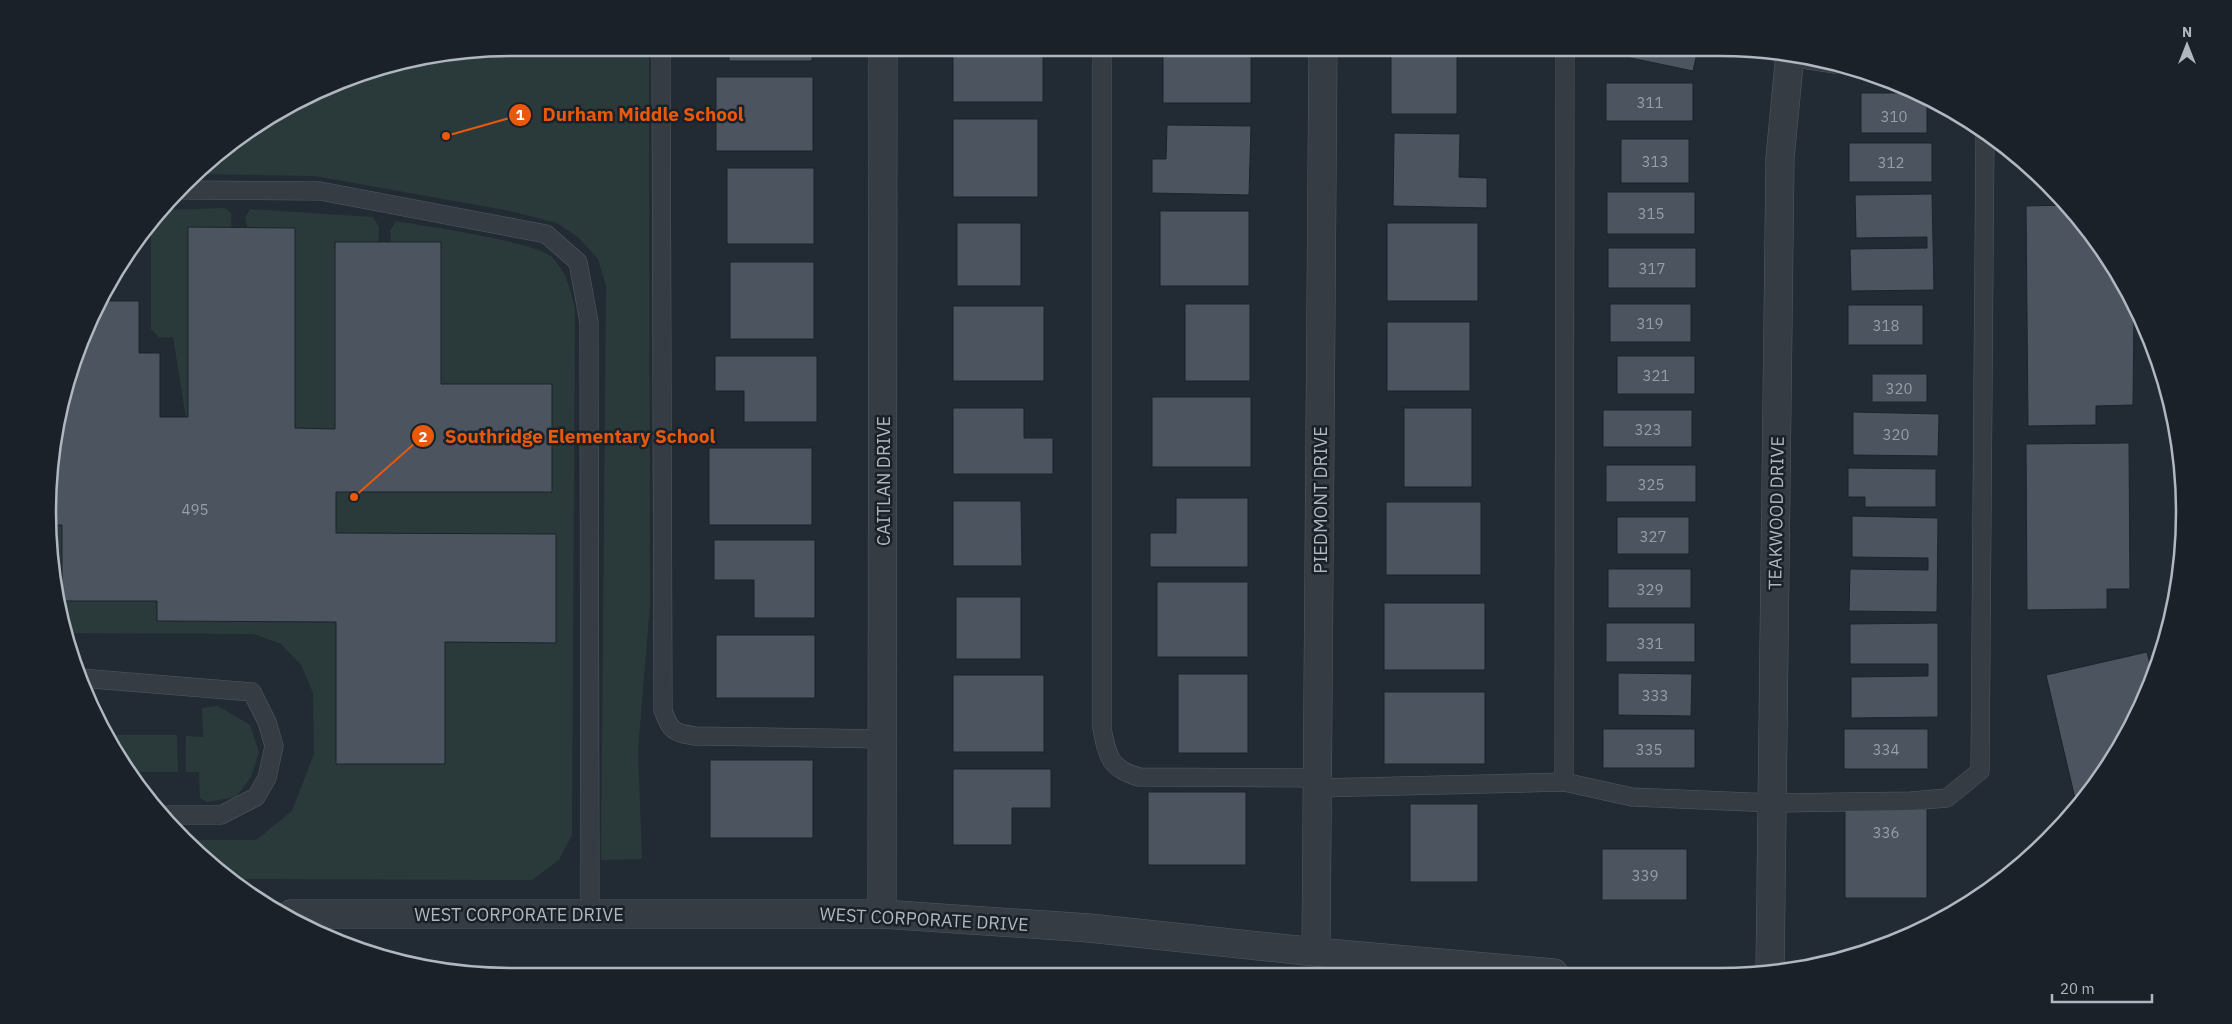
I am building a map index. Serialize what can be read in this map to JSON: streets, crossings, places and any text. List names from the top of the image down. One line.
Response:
{"streets":{"street":["CAITLAN DRIVE","PIEDMONT DRIVE","TEAKWOOD DRIVE","WEST CORPORATE DRIVE"]},"crossings":[["CAITLAN DRIVE","WEST CORPORATE DRIVE"],["PIEDMONT DRIVE","WEST CORPORATE DRIVE"]],"places":["Durham Middle School","Southridge Elementary School"],"house_numbers":["311","310","313","312","315","317","319","318","321","320","323","320","325","495","327","329","331","333","335","334","336","339"],"scale_bar":"20 m","north":"top"}
